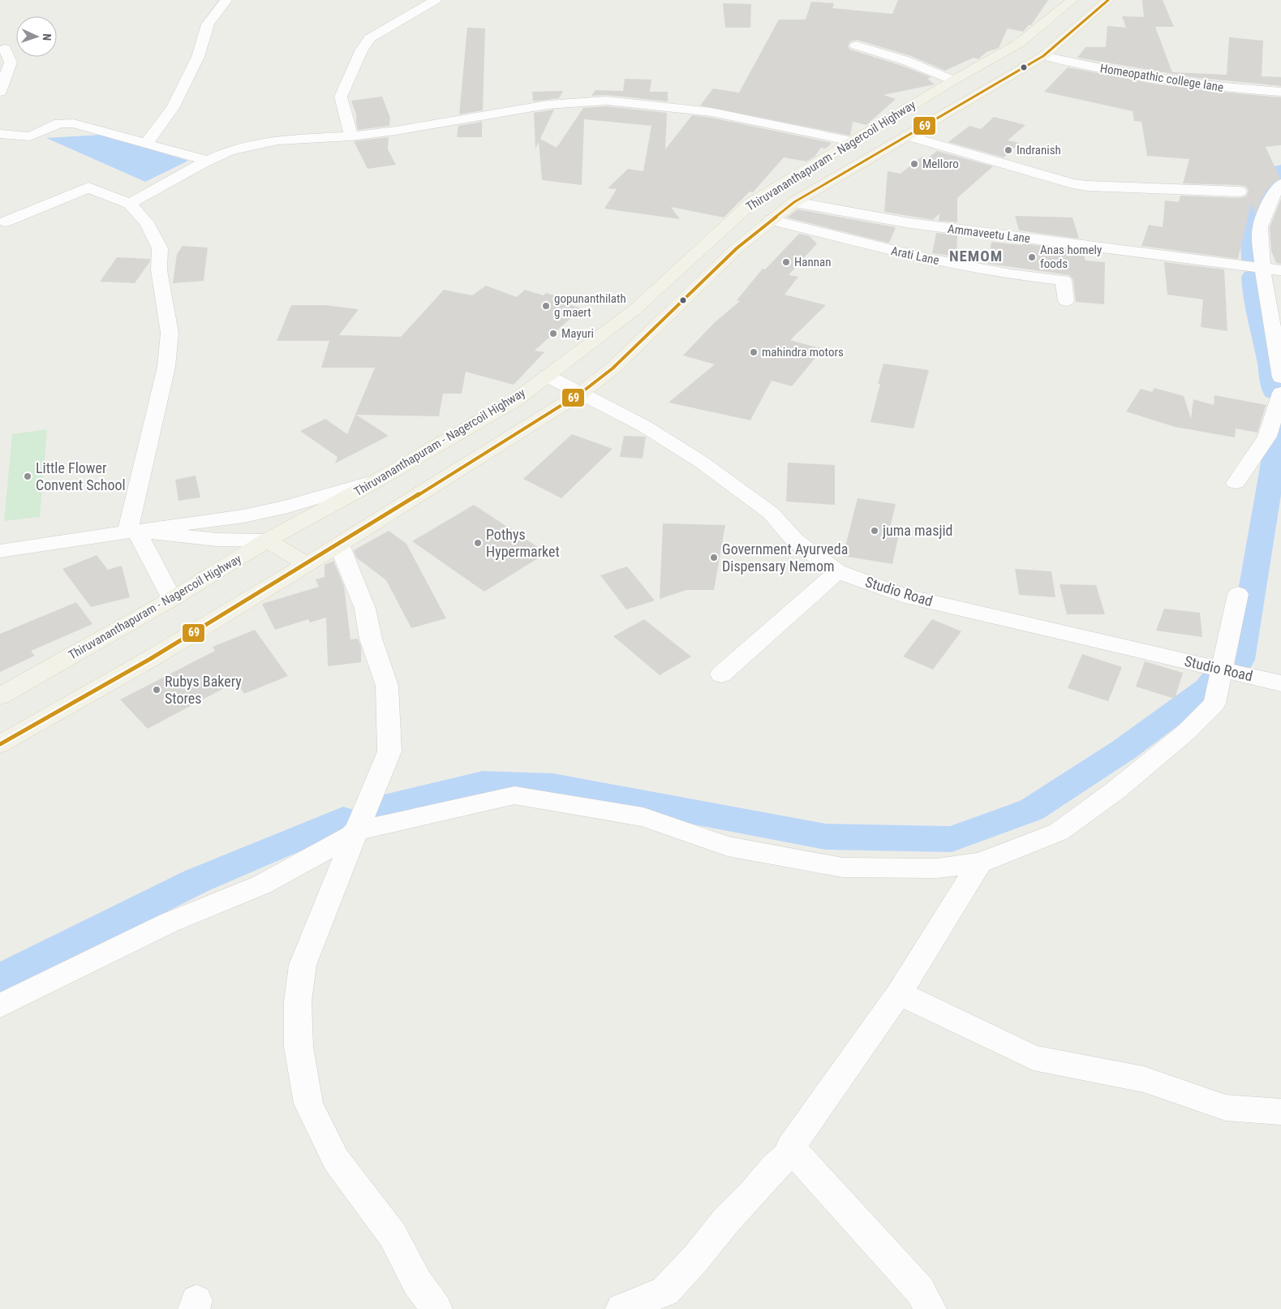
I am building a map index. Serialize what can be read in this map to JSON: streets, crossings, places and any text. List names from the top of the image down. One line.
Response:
{"streets":{"main road":["Thiruvananthapuram - Nagercoil Highway"],"street":["Homeopathic college lane","Ammaveetu Lane","Arati Lane","Studio Road"]},"crossings":[["Homeopathic college lane","Thiruvananthapuram - Nagercoil Highway"],["Thiruvananthapuram - Nagercoil Highway","Ammaveetu Lane"],["Thiruvananthapuram - Nagercoil Highway","Arati Lane"],["Thiruvananthapuram - Nagercoil Highway","Studio Road"]],"districts":["NEMOM"],"places":["Indranish","Melloro","Anas homely foods","Hannan","gopunanthilath g maert","Mayuri","mahindra motors","Little Flower Convent School","juma masjid","Pothys Hypermarket","Government Ayurveda Dispensary Nemom","Rubys Bakery Stores"],"lines":["transit line 69"],"north":"right"}
